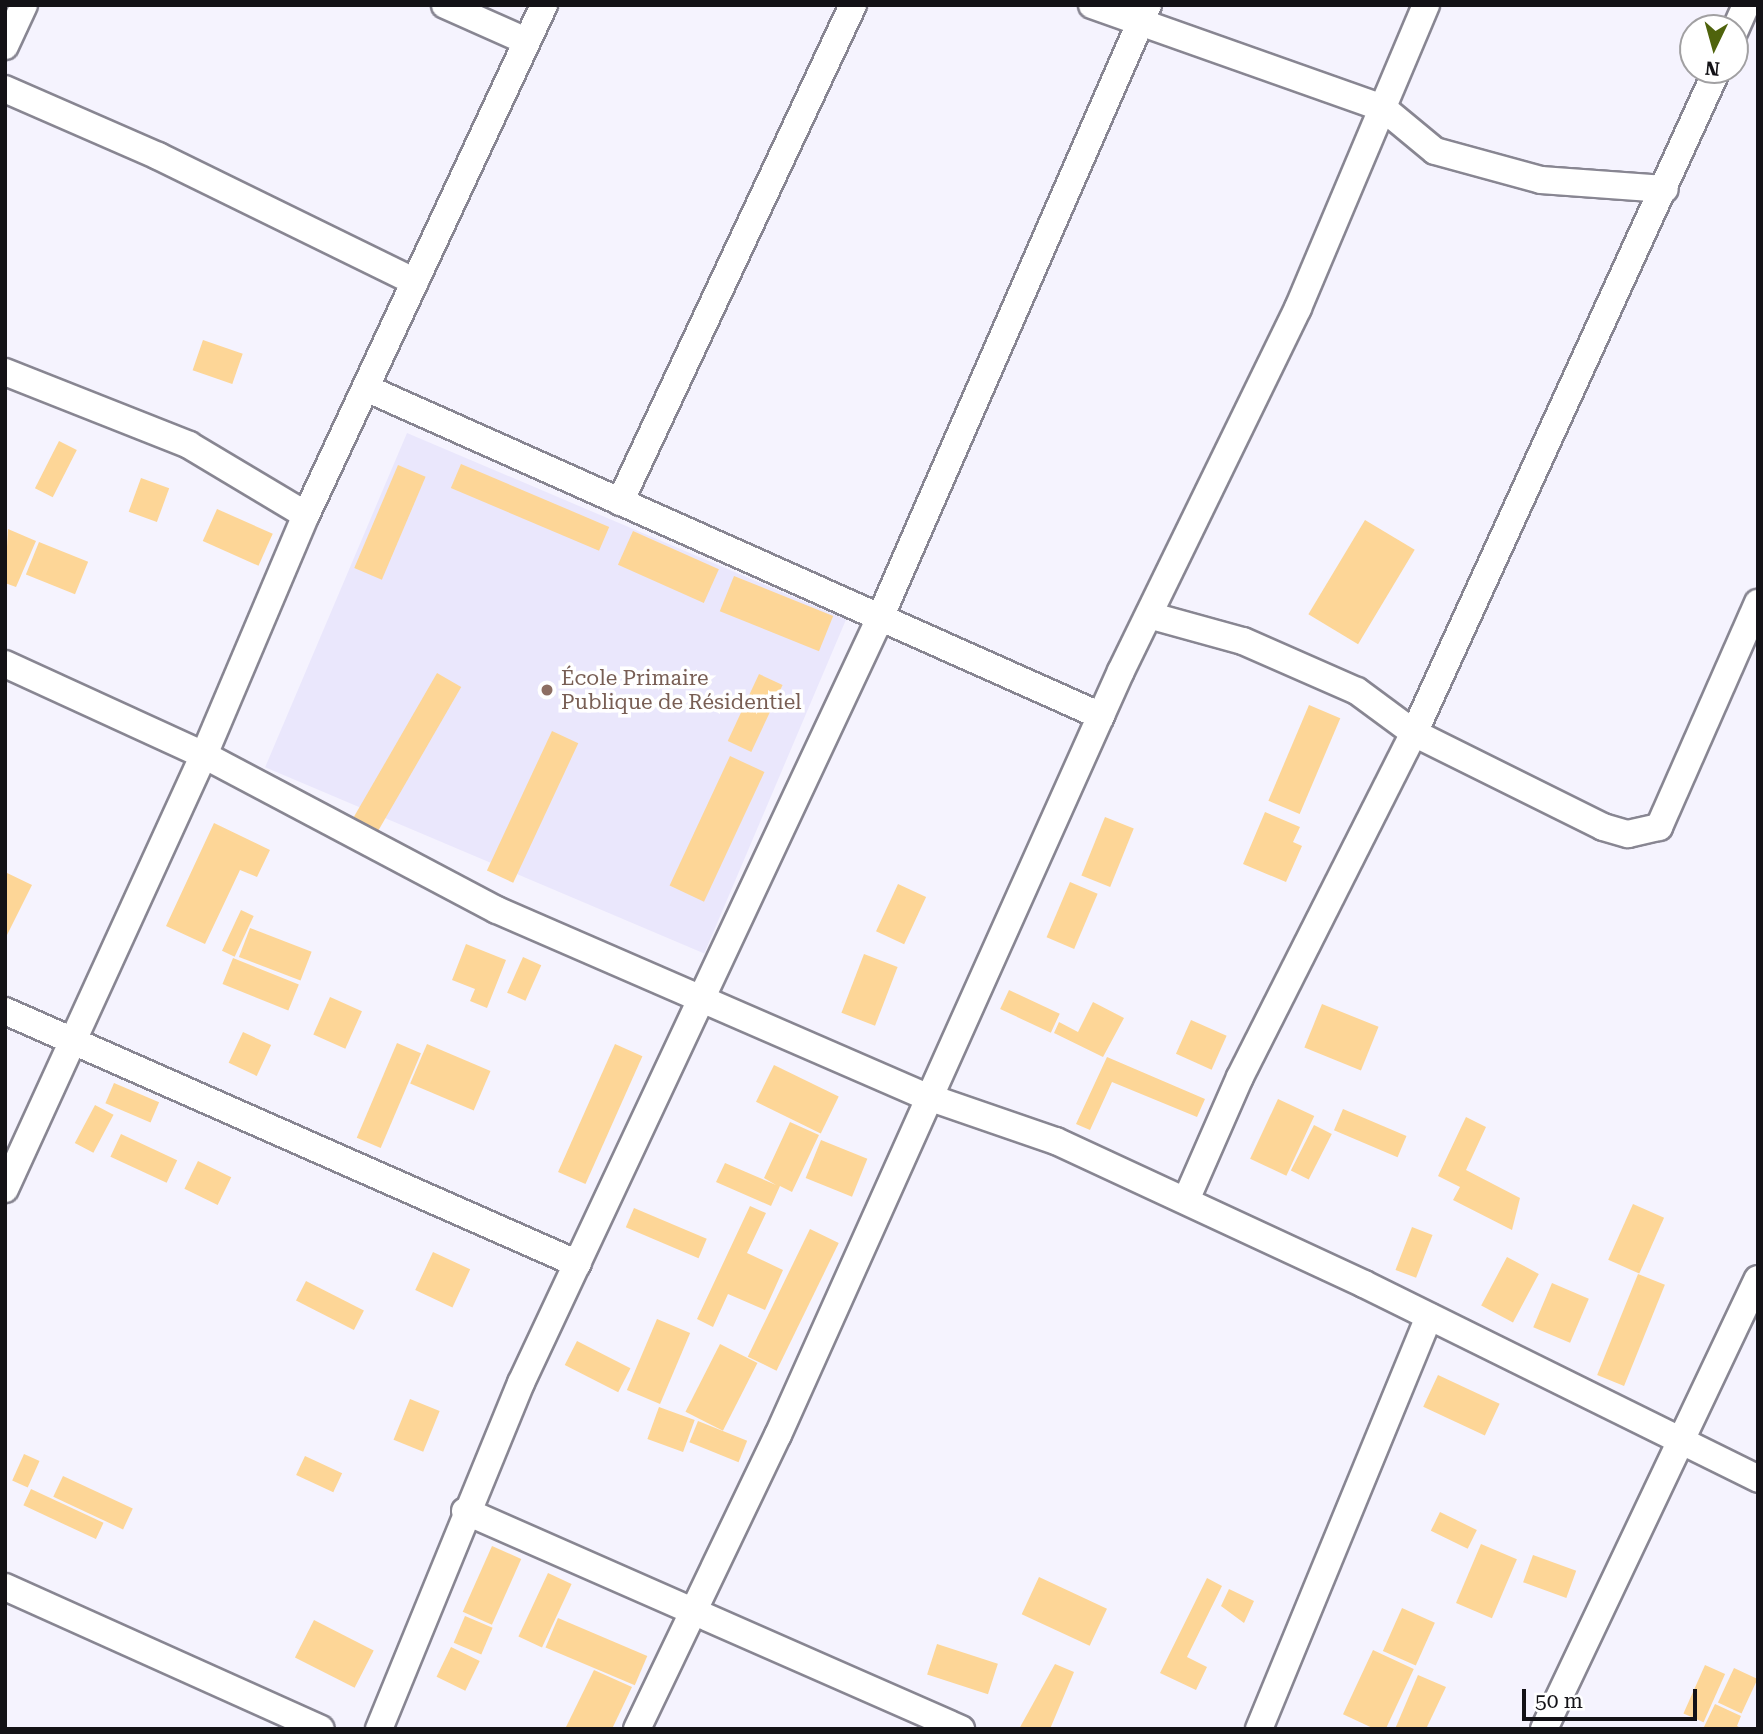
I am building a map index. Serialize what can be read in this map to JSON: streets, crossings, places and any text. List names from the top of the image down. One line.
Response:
{"places":["École Primaire Publique de Résidentiel"],"scale_bar":"50 m","north":"bottom"}
